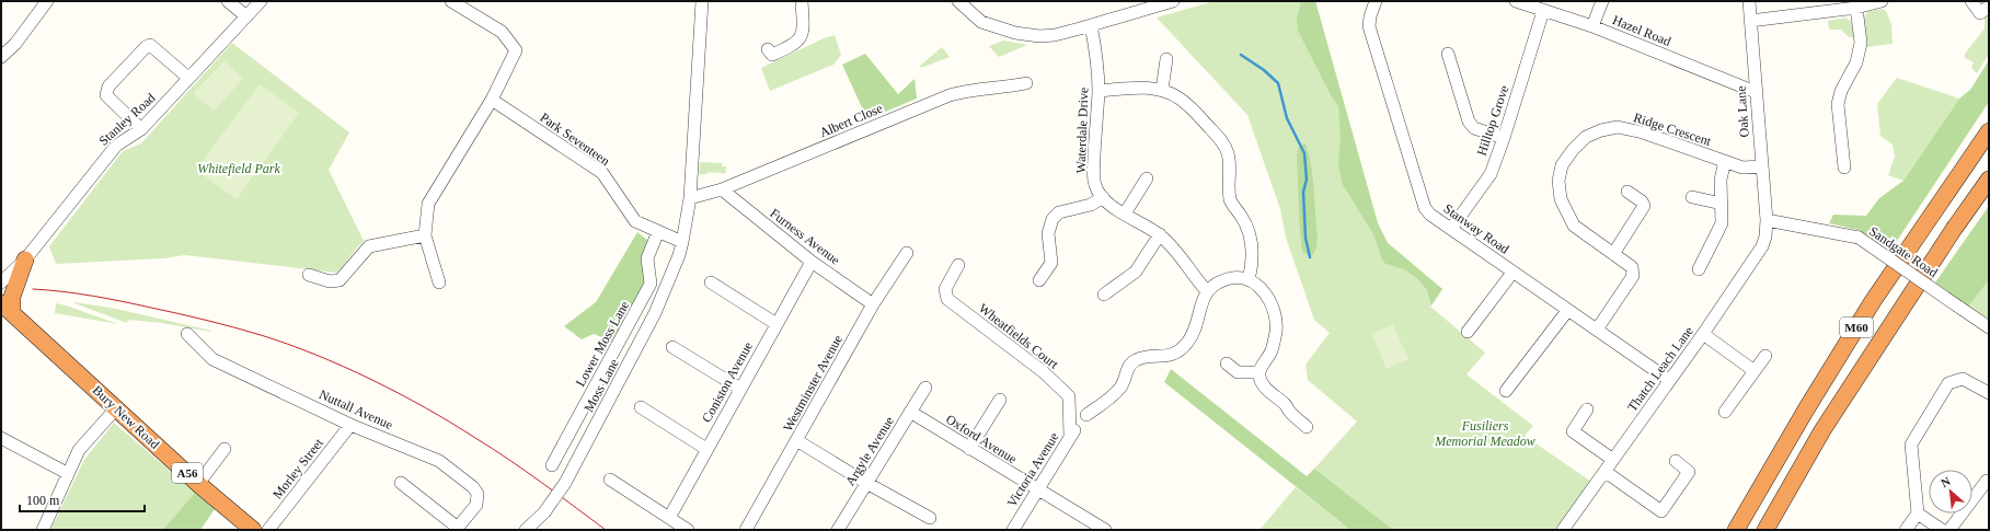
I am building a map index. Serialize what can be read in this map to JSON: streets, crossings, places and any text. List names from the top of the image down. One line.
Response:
{"streets":{"highway":["M60","Bury New Road","A56"],"street":["Hazel Road","Oak Lane","Stanley Road","Albert Close","Hilltop Grove","Ridge Crescent","Waterdale Drive","Park Seventeen","Stanway Road","Furness Avenue","Sandgate Road","Wheatfields Court","Lower Moss Lane","Thatch Leach Lane","Coniston Avenue","Westminster Avenue","Moss Lane","Nuttall Avenue","Oxford Avenue","Argyle Avenue","Morley Street","Victoria Avenue"]},"crossings":[["Hazel Road","Oak Lane"],["Hazel Road","Hilltop Grove"],["Oak Lane","Ridge Crescent"],["Oak Lane","Sandgate Road"],["Oak Lane","Thatch Leach Lane"],["Albert Close","Furness Avenue"],["Hilltop Grove","Stanway Road"],["Ridge Crescent","Stanway Road"],["Park Seventeen","Lower Moss Lane"],["Park Seventeen","Moss Lane"],["Stanway Road","Thatch Leach Lane"],["Furness Avenue","Coniston Avenue"],["Furness Avenue","Westminster Avenue"],["Sandgate Road","Thatch Leach Lane"],["Wheatfields Court","Victoria Avenue"],["Nuttall Avenue","Morley Street"],["Oxford Avenue","Argyle Avenue"],["Oxford Avenue","Victoria Avenue"]],"parks":["Whitefield Park","Fusiliers Memorial Meadow"],"scale_bar":"100 m","north":"top left"}
